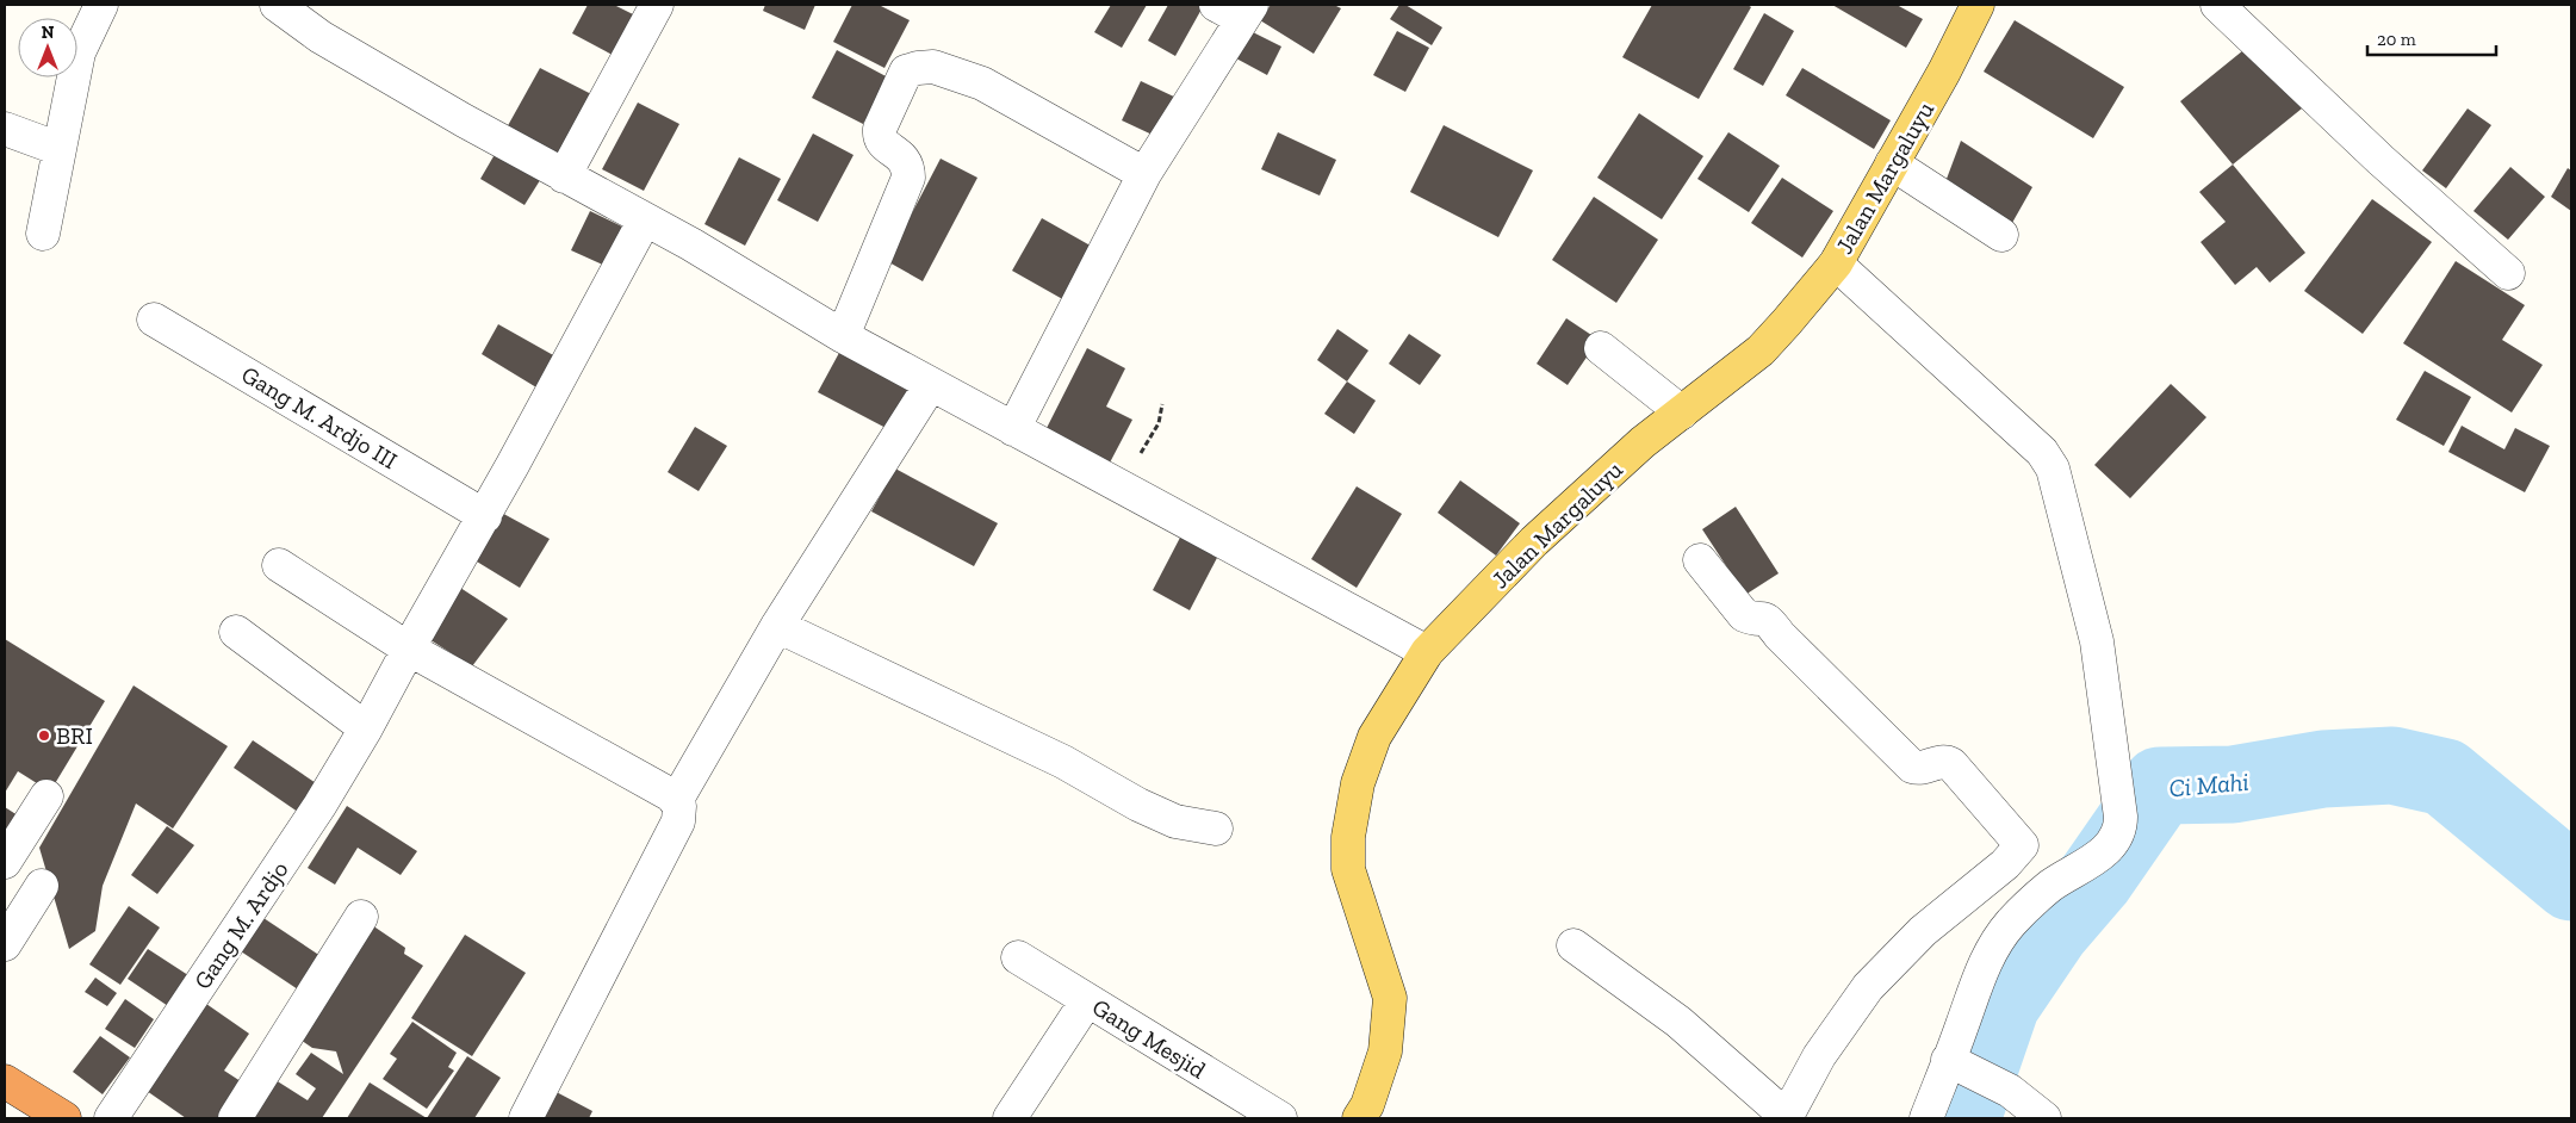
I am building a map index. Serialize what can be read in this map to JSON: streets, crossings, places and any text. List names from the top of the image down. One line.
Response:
{"streets":{"main road":["Jalan Margaluyu"],"street":["Gang M. Ardjo III","Gang M. Ardjo","Gang Mesjid"]},"crossings":[["Gang M. Ardjo III","Gang M. Ardjo"]],"water":["Ci Mahi"],"places":["BRI"],"scale_bar":"20 m","north":"top"}
